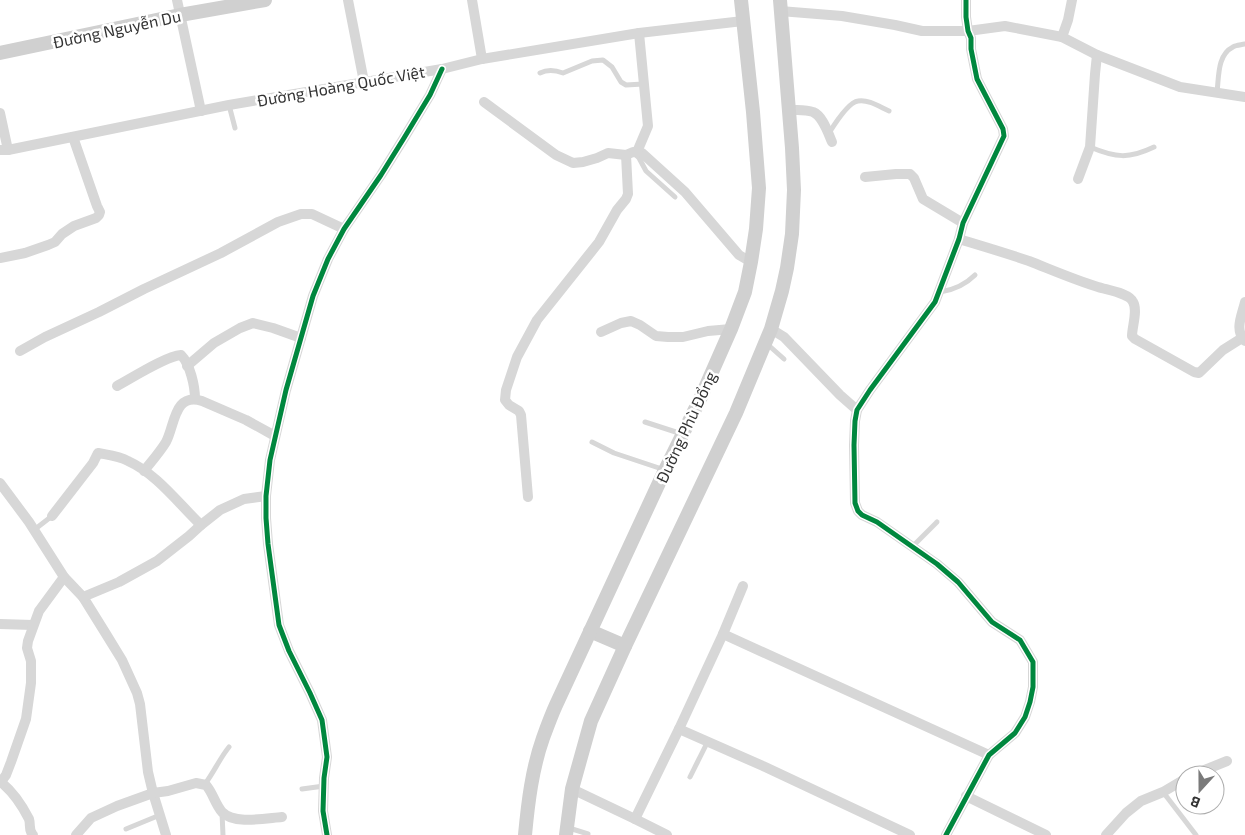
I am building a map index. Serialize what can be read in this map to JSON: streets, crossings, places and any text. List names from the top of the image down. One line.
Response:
{"streets":{"main road":["Đường Nguyễn Du","Đường Phù Đổng"],"street":["Đường Hoàng Quốc Việt"]},"crossings":[["Đường Hoàng Quốc Việt","Đường Phù Đổng"]],"north":"bottom"}
